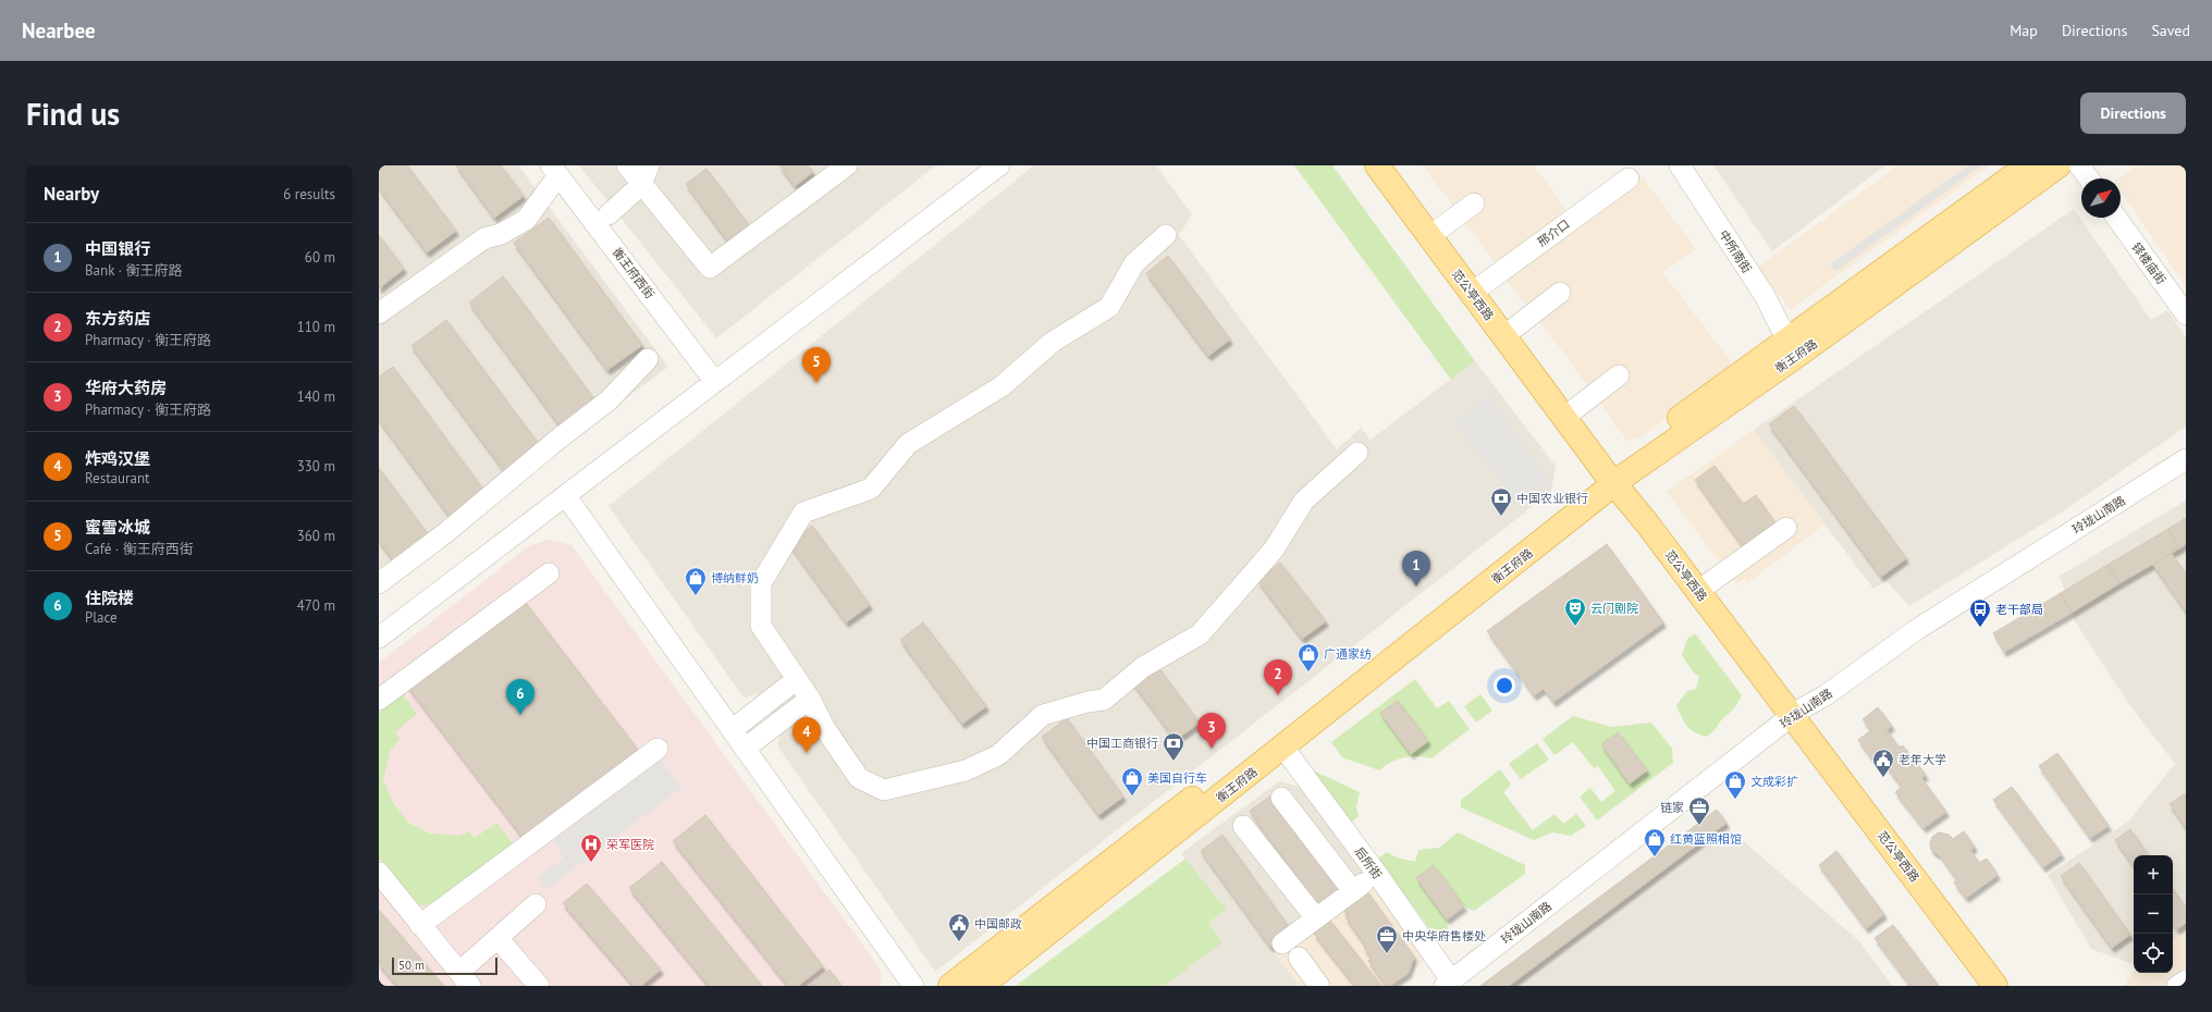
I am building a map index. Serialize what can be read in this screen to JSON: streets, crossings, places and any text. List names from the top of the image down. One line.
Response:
{"streets":{"main road":["范公亭西路","衡王府路"],"street":["邢介口","中所南街","铎楼庙街","衡王府西街","玲珑山南路","后所街"]},"crossings":[["邢介口","范公亭西路"],["中所南街","衡王府路"],["范公亭西路","衡王府路"],["范公亭西路","玲珑山南路"],["衡王府路","后所街"],["玲珑山南路","后所街"]],"places":{"bank":["中国农业银行","中国工商银行"],"shop":["博纳鲜奶","广通家纺","美国自行车","文成彩扩","红黄蓝照相馆"],"theatre":["云门剧院"],"bus stop":["老干部局"],"public building":["老年大学","中国邮政"],"office":["链家","中央华府售楼处"],"hospital":["荣军医院"]},"scale_bar":"50 m","north":"top right","page":{"header":"Nearbee","nav":["Map","Directions","Saved"],"buttons":"Directions","title":"Find us","heading":["Nearby","6 results"],"list":[{"mark":"1","name":"中国银行","note":"Bank · 衡王府路","value":"60 m"},{"mark":"2","name":"东方药店","note":"Pharmacy · 衡王府路","value":"110 m"},{"mark":"3","name":"华府大药房","note":"Pharmacy · 衡王府路","value":"140 m"},{"mark":"4","name":"炸鸡汉堡","note":"Restaurant","value":"330 m"},{"mark":"5","name":"蜜雪冰城","note":"Café · 衡王府西街","value":"360 m"},{"mark":"6","name":"住院楼","note":"Place","value":"470 m"}],"pins":["5","1","2","6","3","4"],"map_buttons":["+","−"],"scale":"50 m"}}
